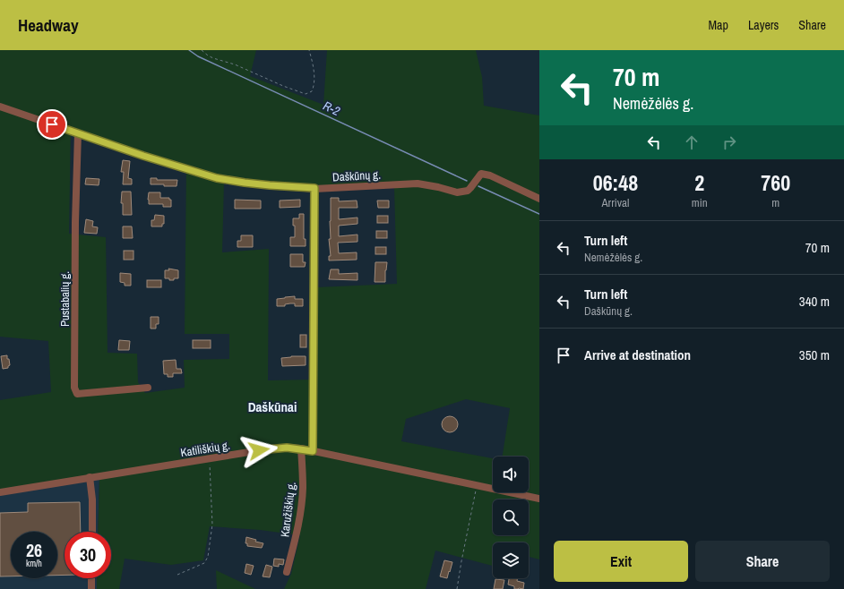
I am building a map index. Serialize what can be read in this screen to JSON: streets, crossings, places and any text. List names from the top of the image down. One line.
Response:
{"streets":{"street":["Daškūnų g.","Pustabalių g.","Katiliškių g.","Karužiškių g."]},"crossings":[["Daškūnų g.","Pustabalių g."],["Katiliškių g.","Karužiškių g."]],"districts":["Daškūnai"],"water":["R-2"],"page":{"header":"Headway","nav":["Map","Layers","Share"],"turn":["70 m","Nemėžėlės g."],"eta":["06:48","Arrival","2","min","760","m"],"list":[{"name":"Turn left","note":"Nemėžėlės g.","value":"70 m"},{"name":"Turn left","note":"Daškūnų g.","value":"340 m"},{"name":"Arrive at destination","value":"350 m"}],"speed":"26 km/h","limit":"30","buttons":["Exit","Share"]}}
